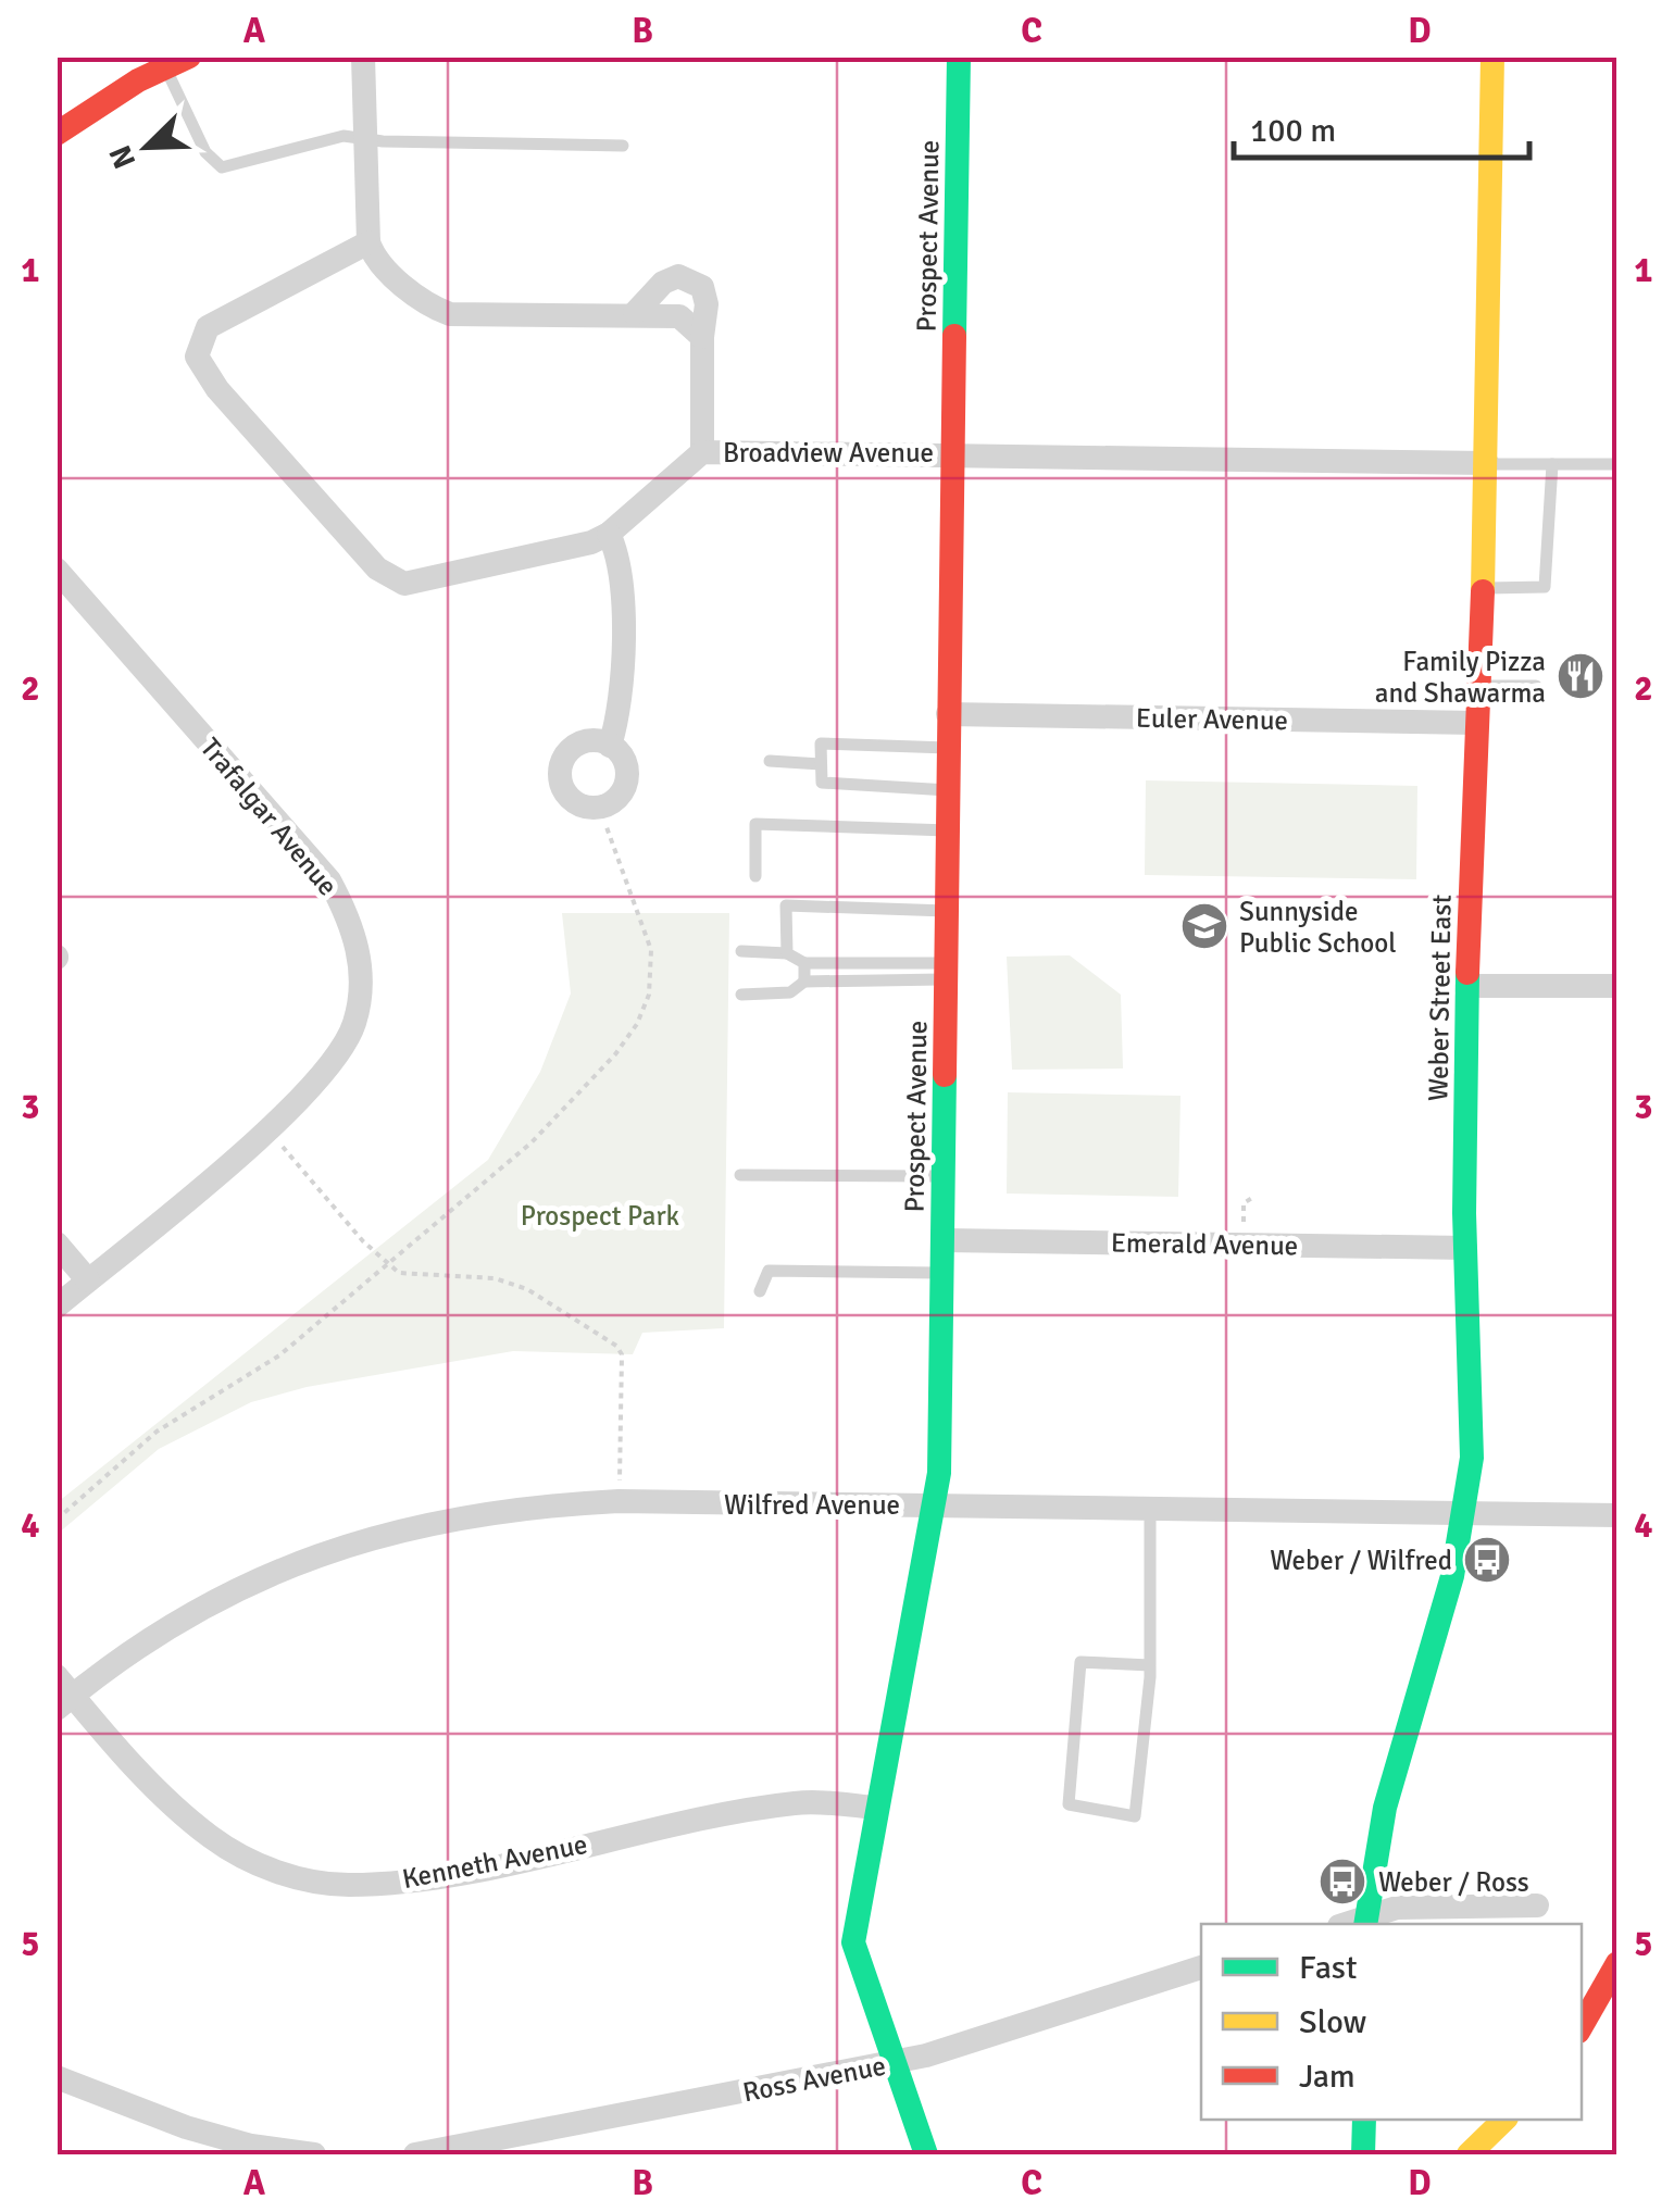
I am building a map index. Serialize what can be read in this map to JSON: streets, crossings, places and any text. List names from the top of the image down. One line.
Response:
{"streets":{"main road":["Prospect Avenue","Weber Street East"],"street":["Broadview Avenue","Euler Avenue","Trafalgar Avenue","Emerald Avenue","Wilfred Avenue","Kenneth Avenue","Ross Avenue"]},"crossings":[["Prospect Avenue","Broadview Avenue"],["Prospect Avenue","Euler Avenue"],["Prospect Avenue","Emerald Avenue"],["Prospect Avenue","Wilfred Avenue"],["Prospect Avenue","Kenneth Avenue"],["Prospect Avenue","Ross Avenue"],["Broadview Avenue","Weber Street East"],["Euler Avenue","Weber Street East"],["Weber Street East","Emerald Avenue"],["Weber Street East","Wilfred Avenue"],["Wilfred Avenue","Kenneth Avenue"]],"parks":["Prospect Park"],"places":{"restaurant":["Family Pizza and Shawarma"],"school or university":["Sunnyside Public School"],"bus stop":["Weber / Wilfred","Weber / Ross"]},"legend":["Fast","Slow","Jam"],"scale_bar":"100 m","north":"bottom left","grid":{"columns":["A","B","C","D"],"rows":["1","2","3","4","5"]}}
